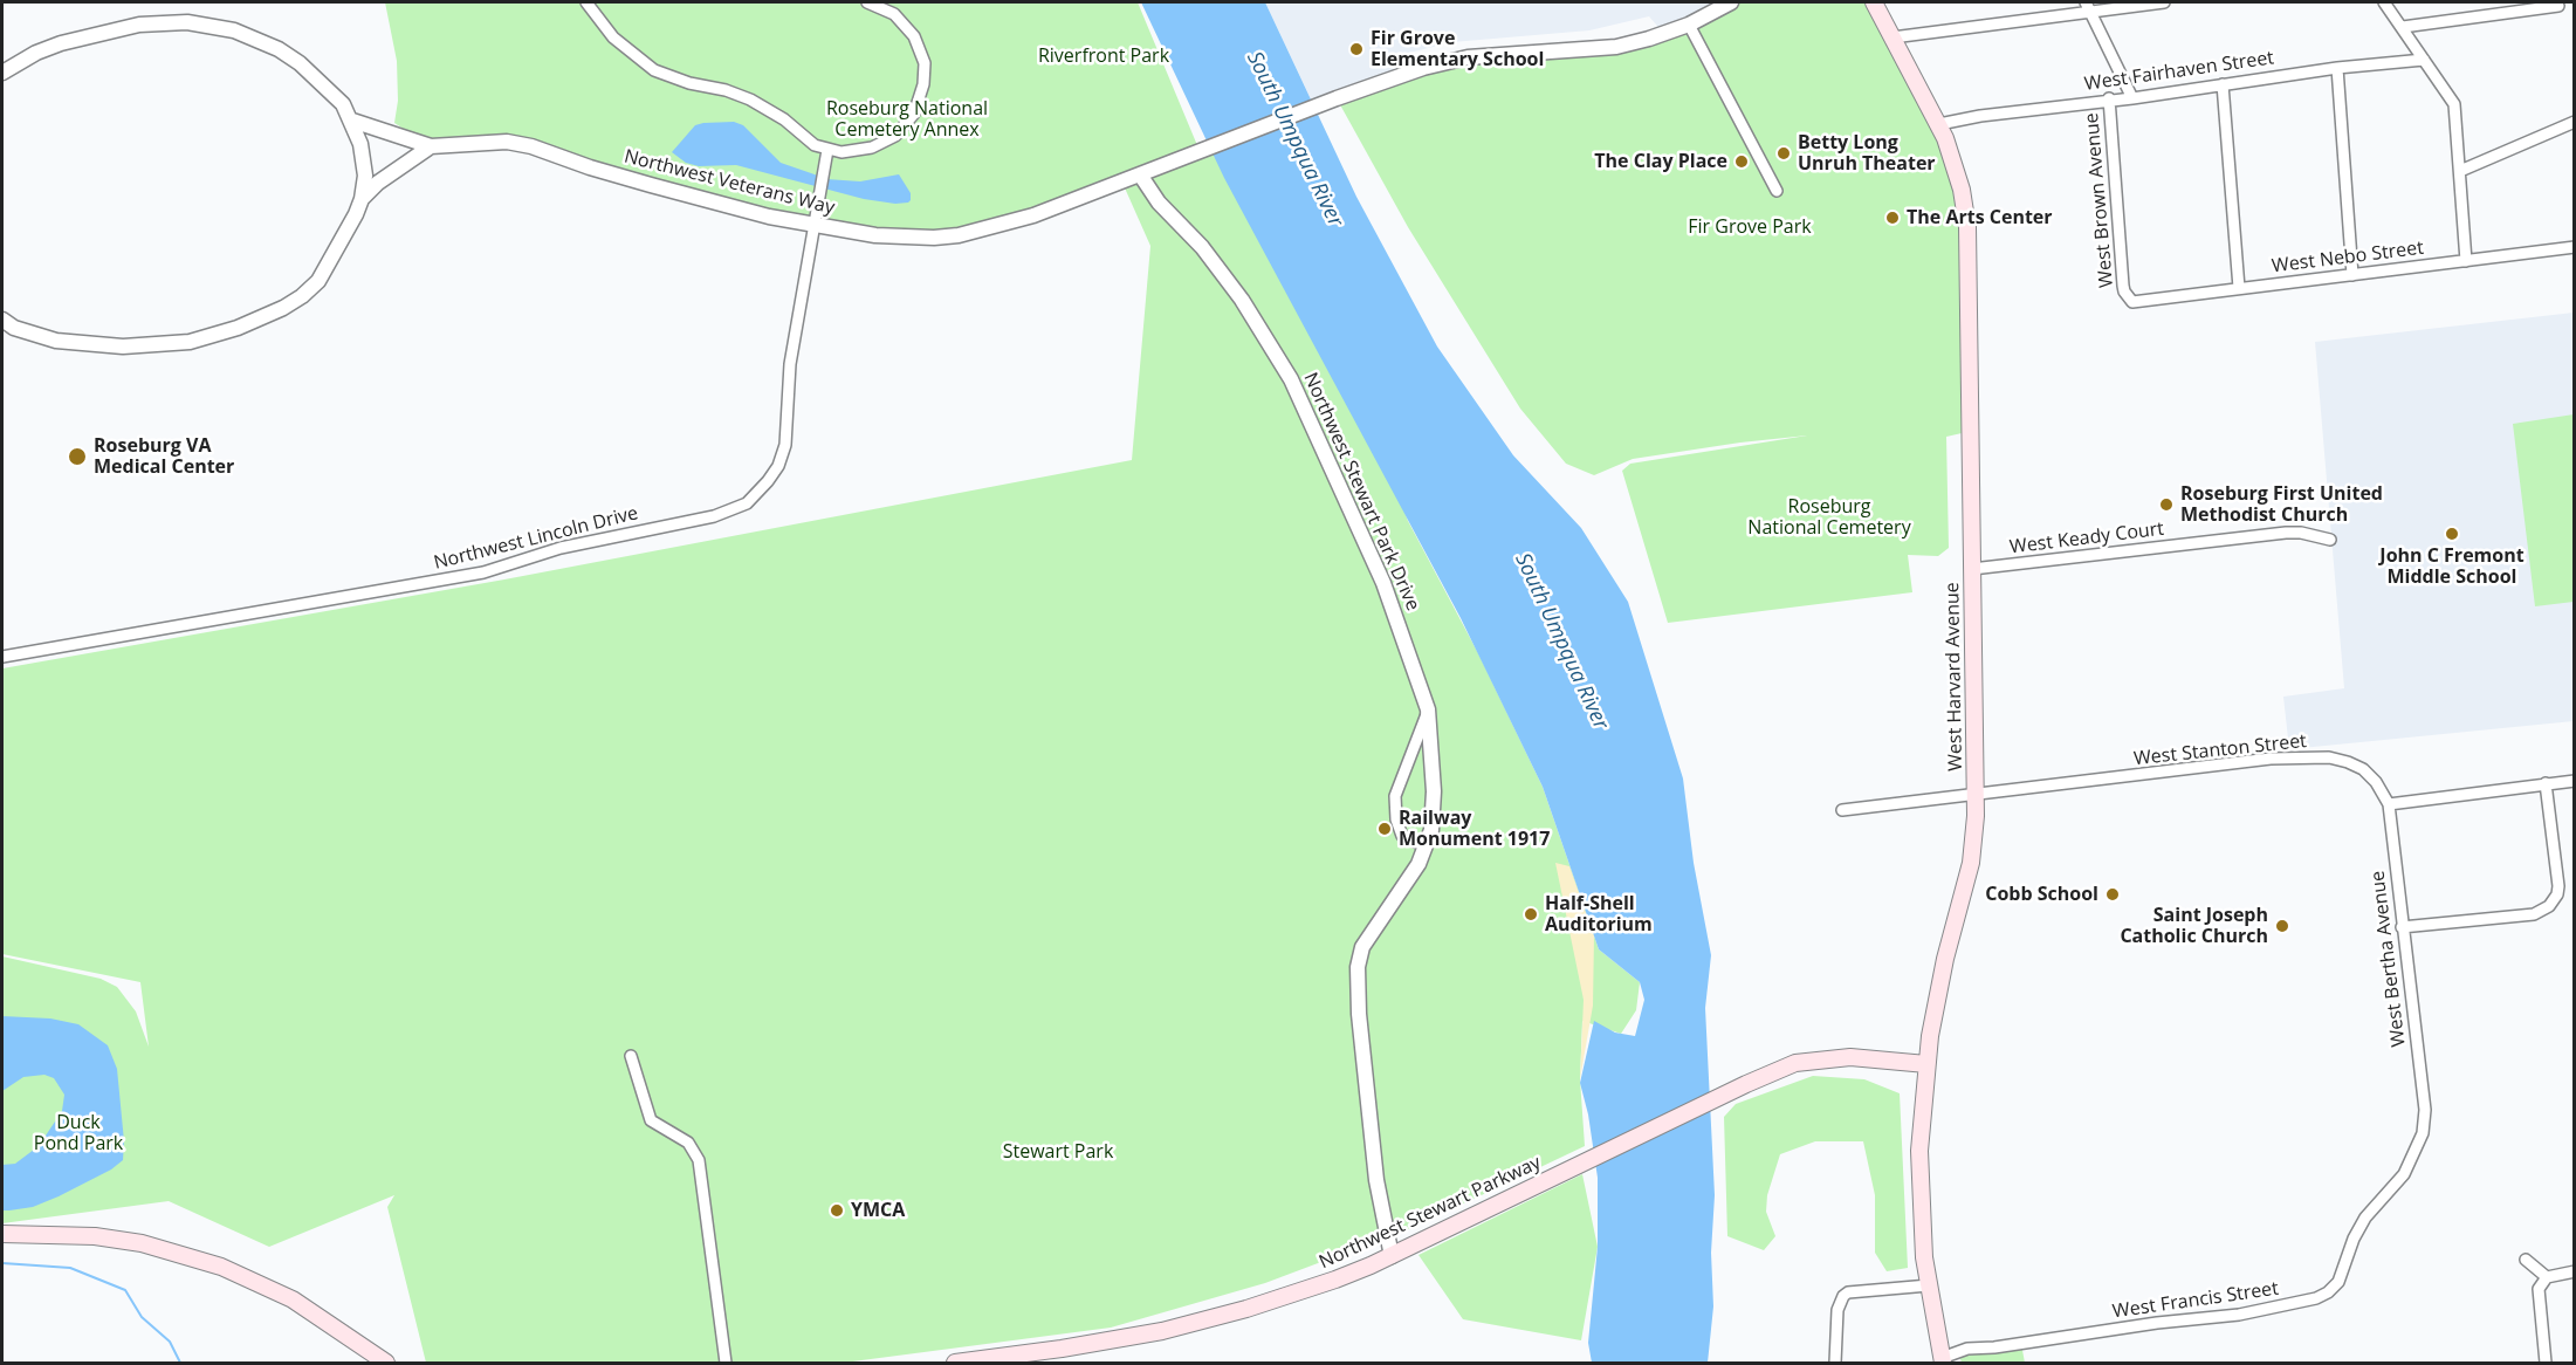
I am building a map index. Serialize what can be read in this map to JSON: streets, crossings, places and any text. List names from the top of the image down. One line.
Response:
{"streets":{"main road":["West Harvard Avenue","Northwest Stewart Parkway"],"street":["West Fairhaven Street","Northwest Veterans Way","West Brown Avenue","West Nebo Street","Northwest Stewart Park Drive","Northwest Lincoln Drive","West Keady Court","West Stanton Street","West Bertha Avenue","West Francis Street"]},"crossings":[["West Fairhaven Street","West Brown Avenue"],["West Fairhaven Street","West Harvard Avenue"],["Northwest Veterans Way","Northwest Stewart Park Drive"],["Northwest Veterans Way","Northwest Lincoln Drive"],["West Brown Avenue","West Nebo Street"],["Northwest Stewart Park Drive","Northwest Stewart Parkway"],["West Keady Court","West Harvard Avenue"],["West Harvard Avenue","West Stanton Street"],["West Harvard Avenue","Northwest Stewart Parkway"],["West Harvard Avenue","West Francis Street"],["West Stanton Street","West Bertha Avenue"],["West Bertha Avenue","West Francis Street"]],"water":["South Umpqua River"],"parks":["Riverfront Park","Roseburg National Cemetery Annex","Fir Grove Park","Roseburg National Cemetery","Duck Pond Park","Stewart Park"],"places":["Fir Grove Elementary School","Betty Long Unruh Theater","The Clay Place","The Arts Center","Roseburg VA Medical Center","Roseburg First United Methodist Church","John C Fremont Middle School","Railway Monument 1917","Cobb School","Half-Shell Auditorium","Saint Joseph Catholic Church","YMCA"]}
